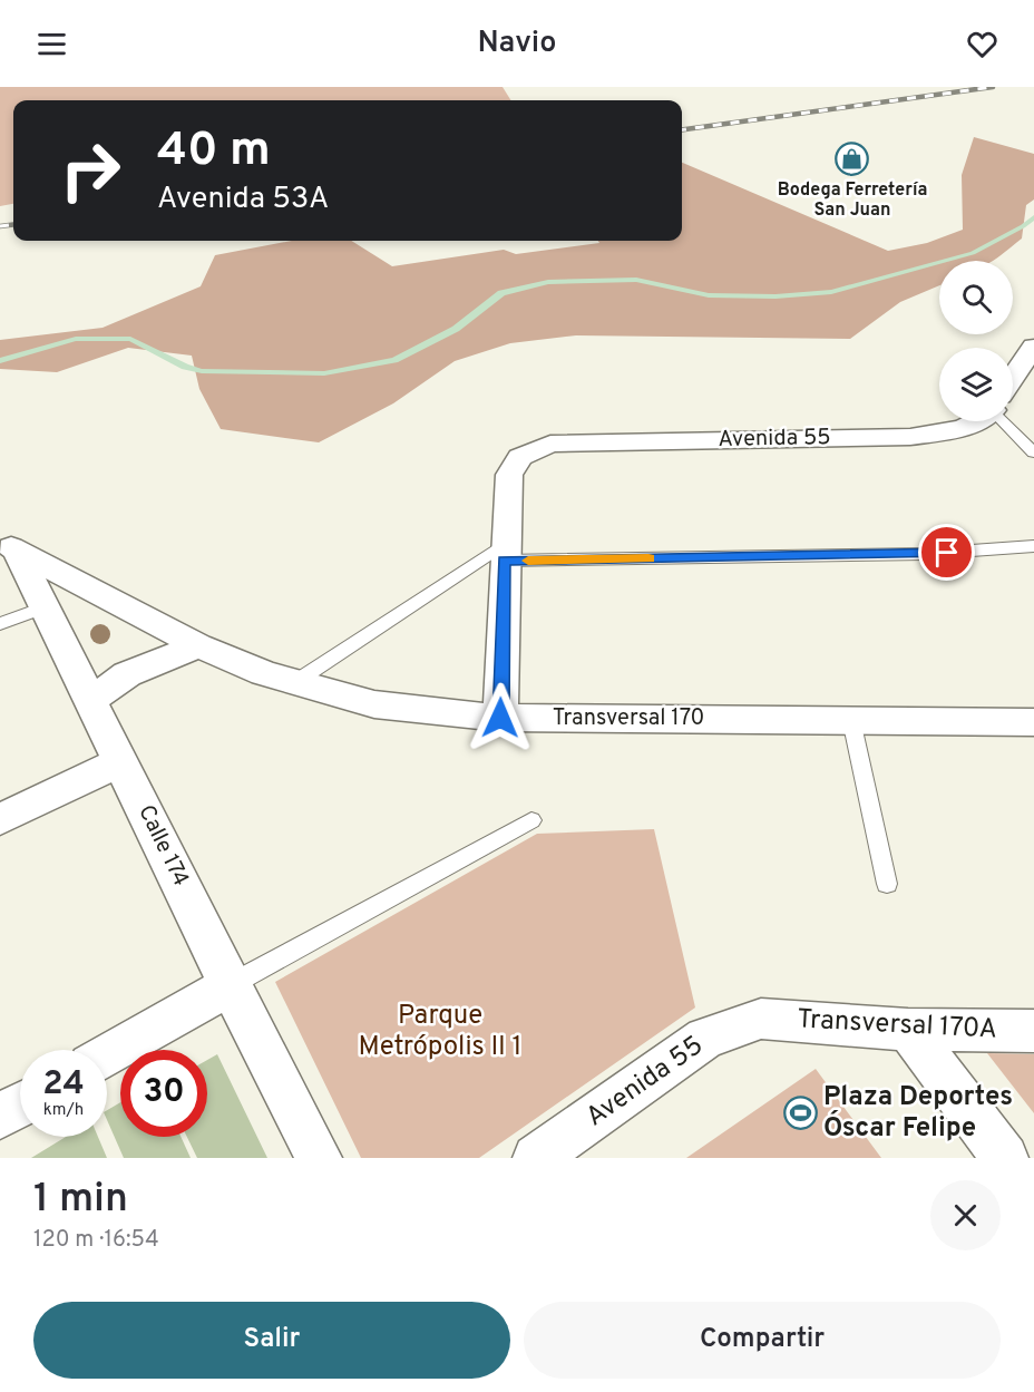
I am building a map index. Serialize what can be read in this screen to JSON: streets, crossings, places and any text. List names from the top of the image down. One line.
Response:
{"streets":{"street":["Avenida 55","Transversal 170","Calle 174","Transversal 170A"]},"crossings":[["Avenida 55","Transversal 170A"],["Transversal 170","Calle 174"]],"parks":["Parque Metrópolis II 1"],"places":{"shop":["Bodega Ferretería San Juan"],"sports":["Plaza Deportes Óscar Felipe"]},"page":{"header":"Navio","turn":["40 m","Avenida 53A"],"speed":"24 km/h","limit":"30","heading":["1 min","120 m · 16:54"],"buttons":["Salir","Compartir"]}}
